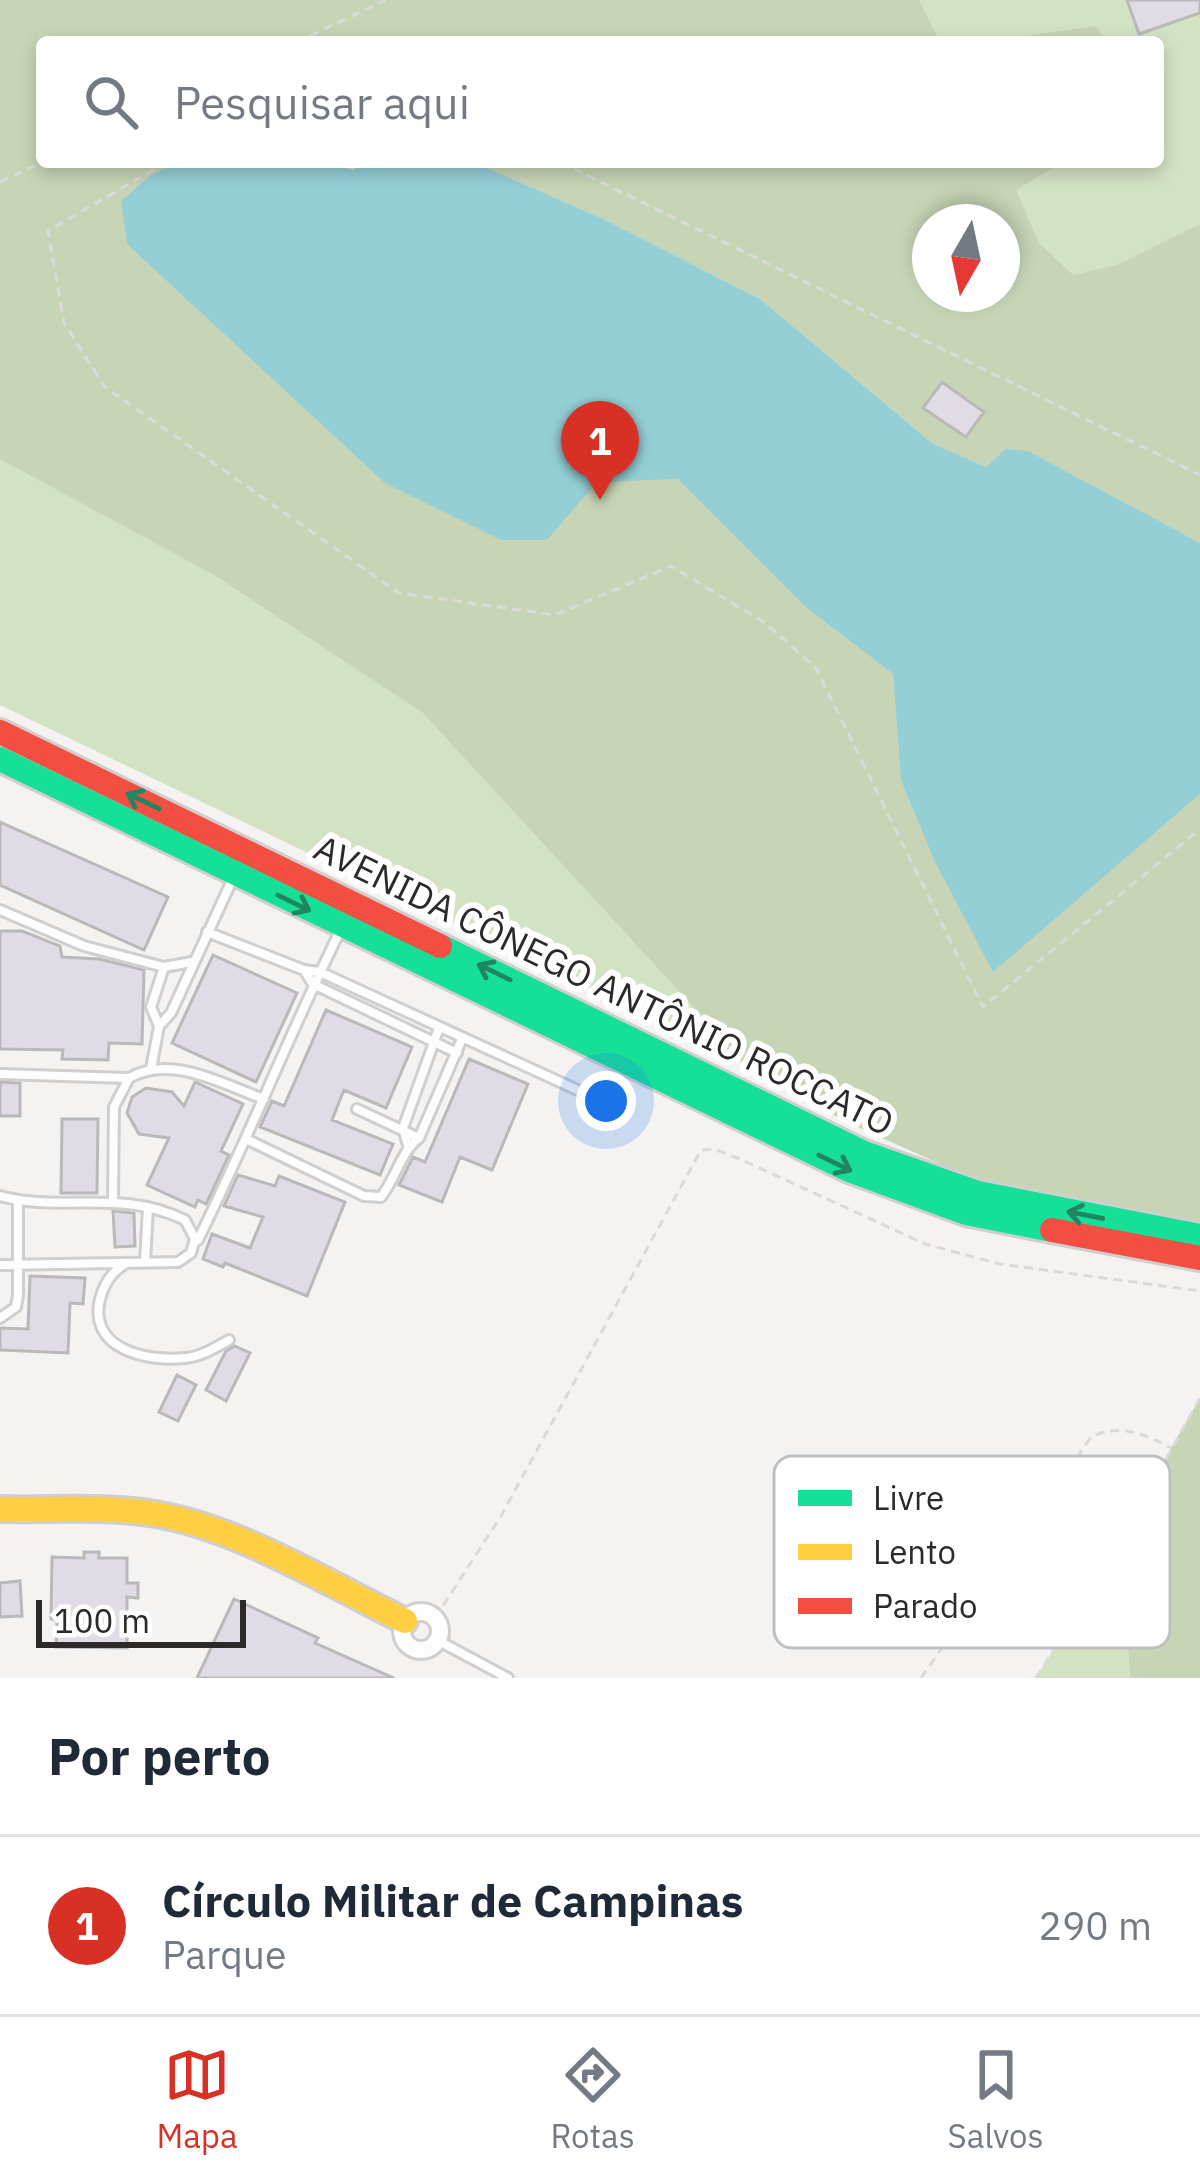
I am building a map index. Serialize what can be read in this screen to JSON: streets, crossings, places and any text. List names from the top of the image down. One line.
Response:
{"streets":{"main road":["AVENIDA CÔNEGO ANTÔNIO ROCCATO"]},"legend":["Livre","Lento","Parado"],"scale_bar":"100 m","north":"bottom","page":{"search":"Pesquisar aqui","pins":"1","scale":"100 m","heading":"Por perto","list":[{"mark":"1","name":"Círculo Militar de Campinas","note":"Parque","value":"290 m"}],"nav":["Mapa","Rotas","Salvos"]}}
